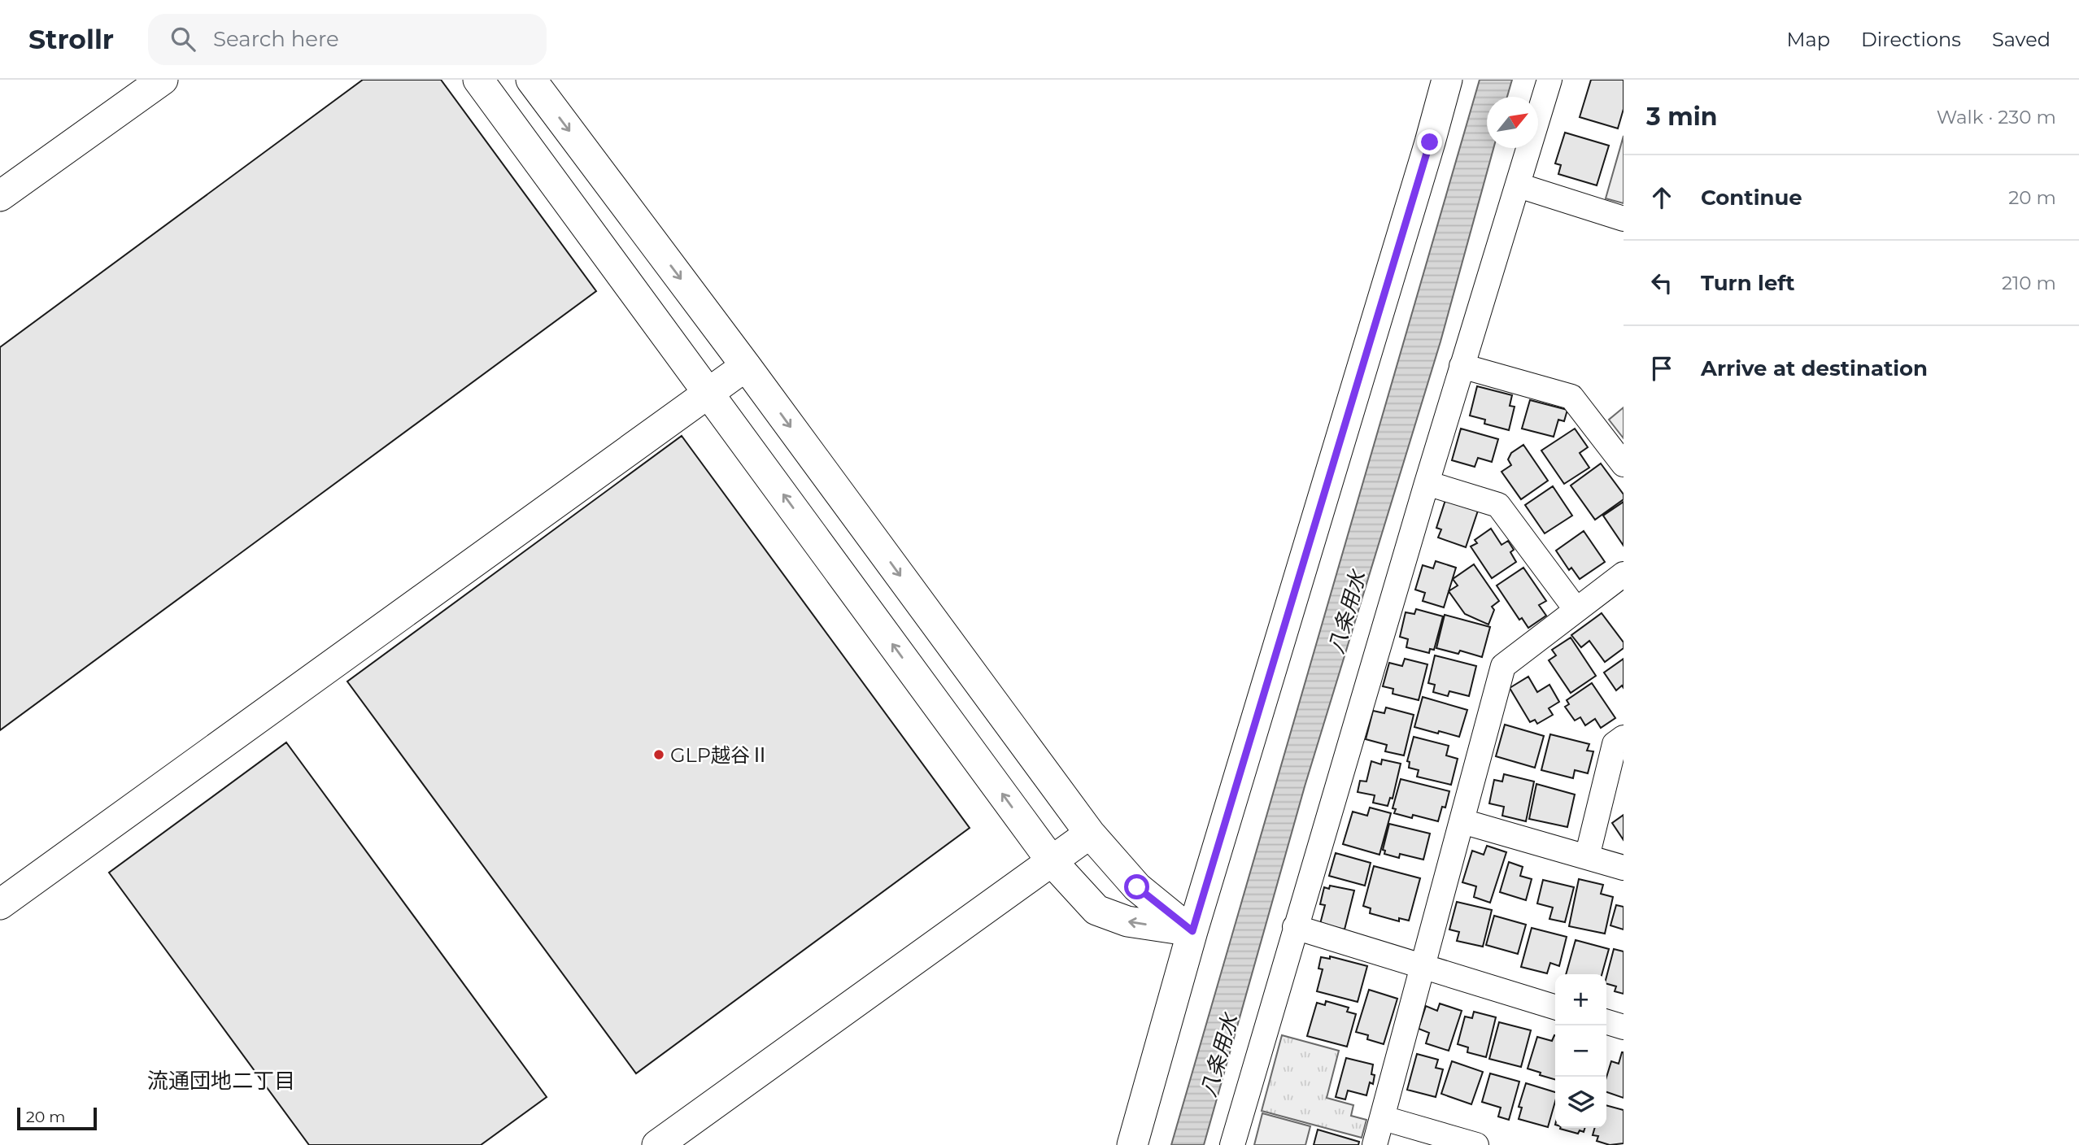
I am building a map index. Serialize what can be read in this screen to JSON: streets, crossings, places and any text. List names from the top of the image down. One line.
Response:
{"districts":["流通団地二丁目"],"water":["八条用水"],"places":["GLP越谷Ⅱ"],"scale_bar":"20 m","north":"top right","page":{"header":"Strollr","search":"Search here","nav":["Map","Directions","Saved"],"heading":["3 min","Walk · 230 m"],"list":[["Continue","20 m"],["Turn left","210 m"],"Arrive at destination"],"map_buttons":["+","−"],"scale":"20 m"}}
